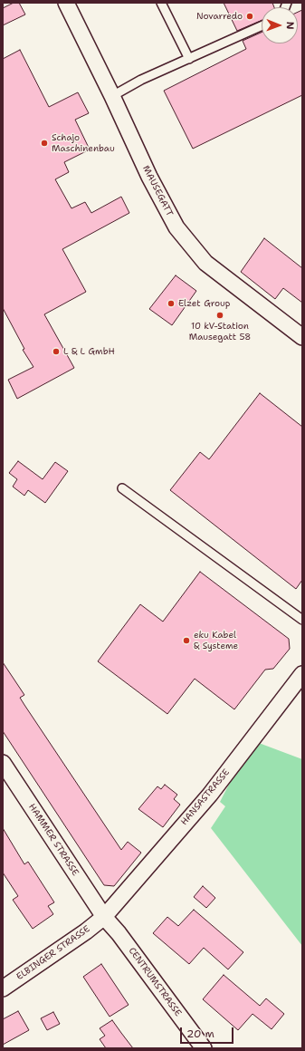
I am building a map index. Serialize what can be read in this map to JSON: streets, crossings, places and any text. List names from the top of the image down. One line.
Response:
{"streets":{"street":["MAUSEGATT","HANSASTRASSE","HAMMER STRASSE","ELBINGER STRASSE","CENTRUMSTRASSE"]},"crossings":[["HANSASTRASSE","HAMMER STRASSE"],["HANSASTRASSE","ELBINGER STRASSE"],["HANSASTRASSE","CENTRUMSTRASSE"],["HAMMER STRASSE","ELBINGER STRASSE"],["HAMMER STRASSE","CENTRUMSTRASSE"],["ELBINGER STRASSE","CENTRUMSTRASSE"]],"places":["Novarredo","Schajo Maschinenbau","Elzet Group","10 kV-Station Mausegatt 58","L & L GmbH","eku Kabel & Systeme"],"scale_bar":"20 m","north":"right"}
